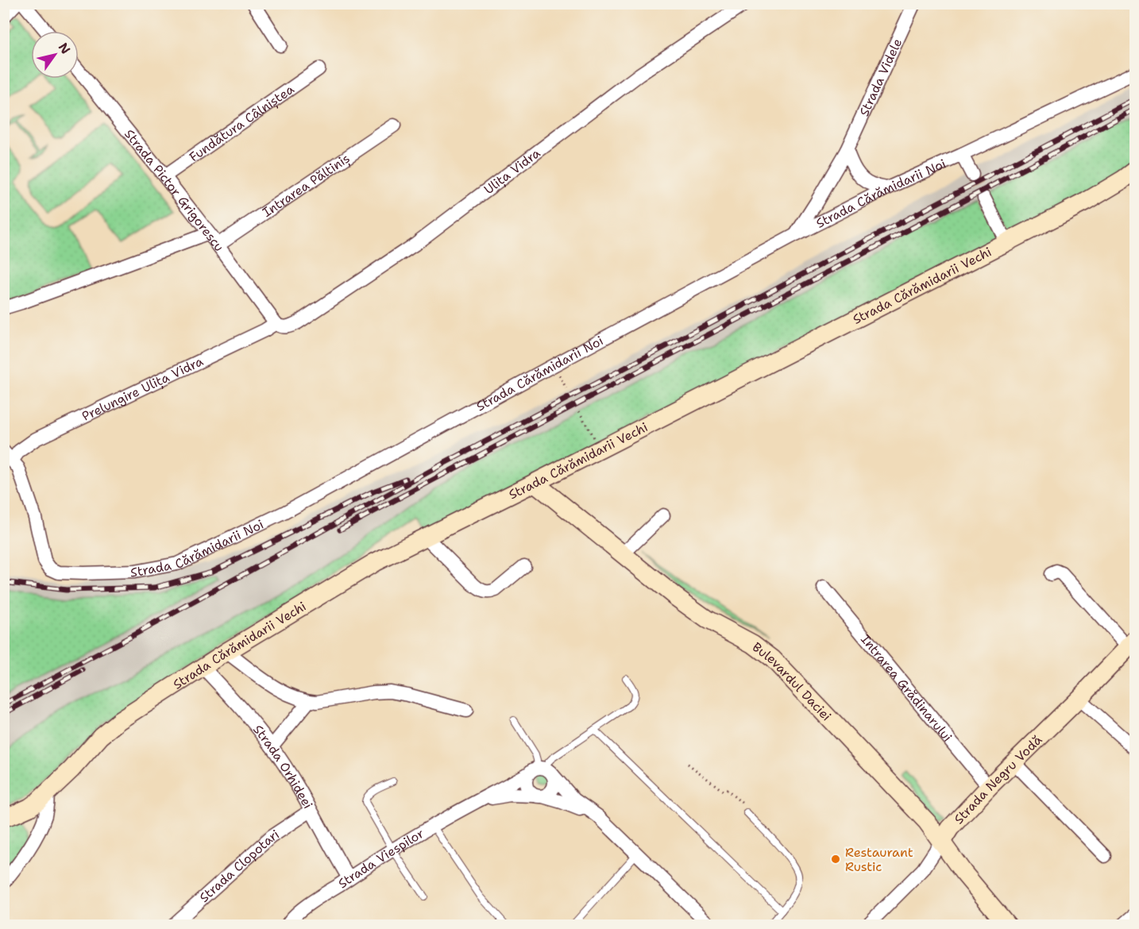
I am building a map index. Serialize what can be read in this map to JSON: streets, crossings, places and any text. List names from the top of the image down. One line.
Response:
{"streets":{"street":["Strada Videle","Fundătura Câlniștea","Ulița Vidra","Intrarea Păltiniș","Strada Pictor Grigorescu","Strada Cărămidarii Noi","Strada Cărămidarii Vechi","Prelungire Ulița Vidra","Bulevardul Daciei","Intrarea Grădinarului","Strada Orhideei","Strada Negru Vodă","Strada Viespilor","Strada Clopotari"]},"crossings":[["Strada Videle","Strada Cărămidarii Noi"],["Fundătura Câlniștea","Strada Pictor Grigorescu"],["Ulița Vidra","Strada Pictor Grigorescu"],["Ulița Vidra","Prelungire Ulița Vidra"],["Intrarea Păltiniș","Strada Pictor Grigorescu"],["Strada Pictor Grigorescu","Prelungire Ulița Vidra"],["Strada Cărămidarii Noi","Prelungire Ulița Vidra"],["Strada Cărămidarii Vechi","Bulevardul Daciei"],["Strada Cărămidarii Vechi","Strada Orhideei"],["Bulevardul Daciei","Strada Negru Vodă"],["Intrarea Grădinarului","Strada Negru Vodă"],["Strada Orhideei","Strada Viespilor"],["Strada Orhideei","Strada Clopotari"]],"places":["Restaurant Rustic"],"north":"top right"}
